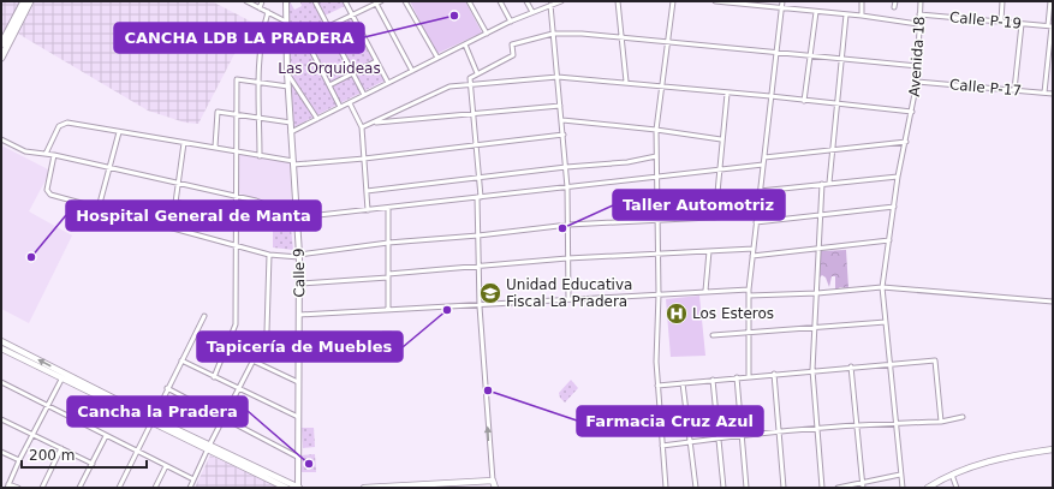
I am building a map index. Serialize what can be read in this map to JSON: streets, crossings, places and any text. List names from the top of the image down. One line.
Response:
{"streets":{"street":["Calle P-19","Avenida 18","Calle P-17","Calle 9"]},"crossings":[["Calle P-19","Avenida 18"],["Avenida 18","Calle P-17"]],"parks":["Las Orquideas"],"places":{"other":["CANCHA LDB LA PRADERA","Taller Automotriz","Hospital General de Manta","Tapicería de Muebles","Farmacia Cruz Azul","Cancha la Pradera"],"school or university":["Unidad Educativa Fiscal La Pradera"],"hospital":["Los Esteros"]},"scale_bar":"200 m"}
